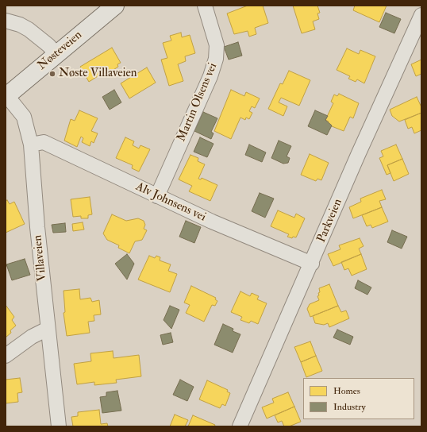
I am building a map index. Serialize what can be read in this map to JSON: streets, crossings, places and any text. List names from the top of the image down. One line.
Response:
{"streets":{"main road":["Nøsteveien"],"street":["Martin Olsens vei","Alv Johnsens vei","Parkveien","Villaveien"]},"crossings":[["Nøsteveien","Villaveien"],["Martin Olsens vei","Alv Johnsens vei"],["Alv Johnsens vei","Parkveien"],["Alv Johnsens vei","Villaveien"]],"places":["Nøste Villaveien"],"legend":["Homes","Industry"]}
